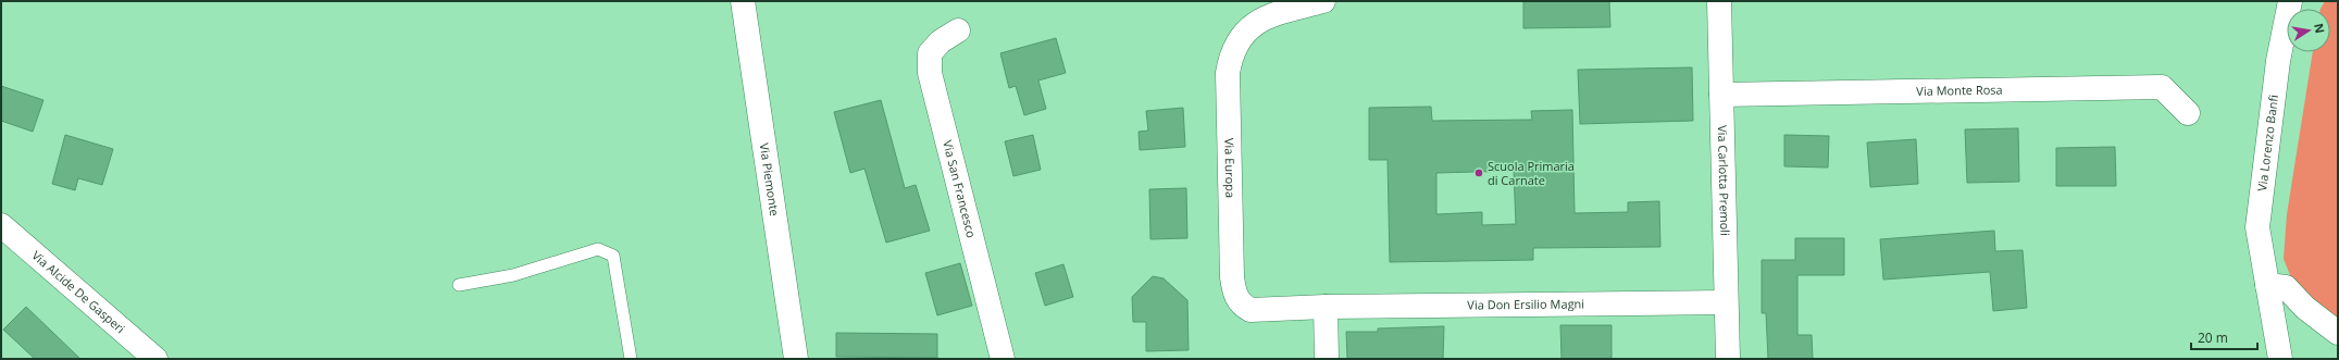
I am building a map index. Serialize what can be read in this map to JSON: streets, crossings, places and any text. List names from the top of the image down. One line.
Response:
{"streets":{"street":["Via Monte Rosa","Via Lorenzo Banfi","Via Europa","Via Carlotta Premoli","Via Piemonte","Via San Francesco","Via Alcide De Gasperi","Via Don Ersilio Magni"]},"crossings":[["Via Monte Rosa","Via Carlotta Premoli"],["Via Europa","Via Don Ersilio Magni"],["Via Carlotta Premoli","Via Don Ersilio Magni"]],"places":["Scuola Primaria di Carnate"],"scale_bar":"20 m","north":"right"}
